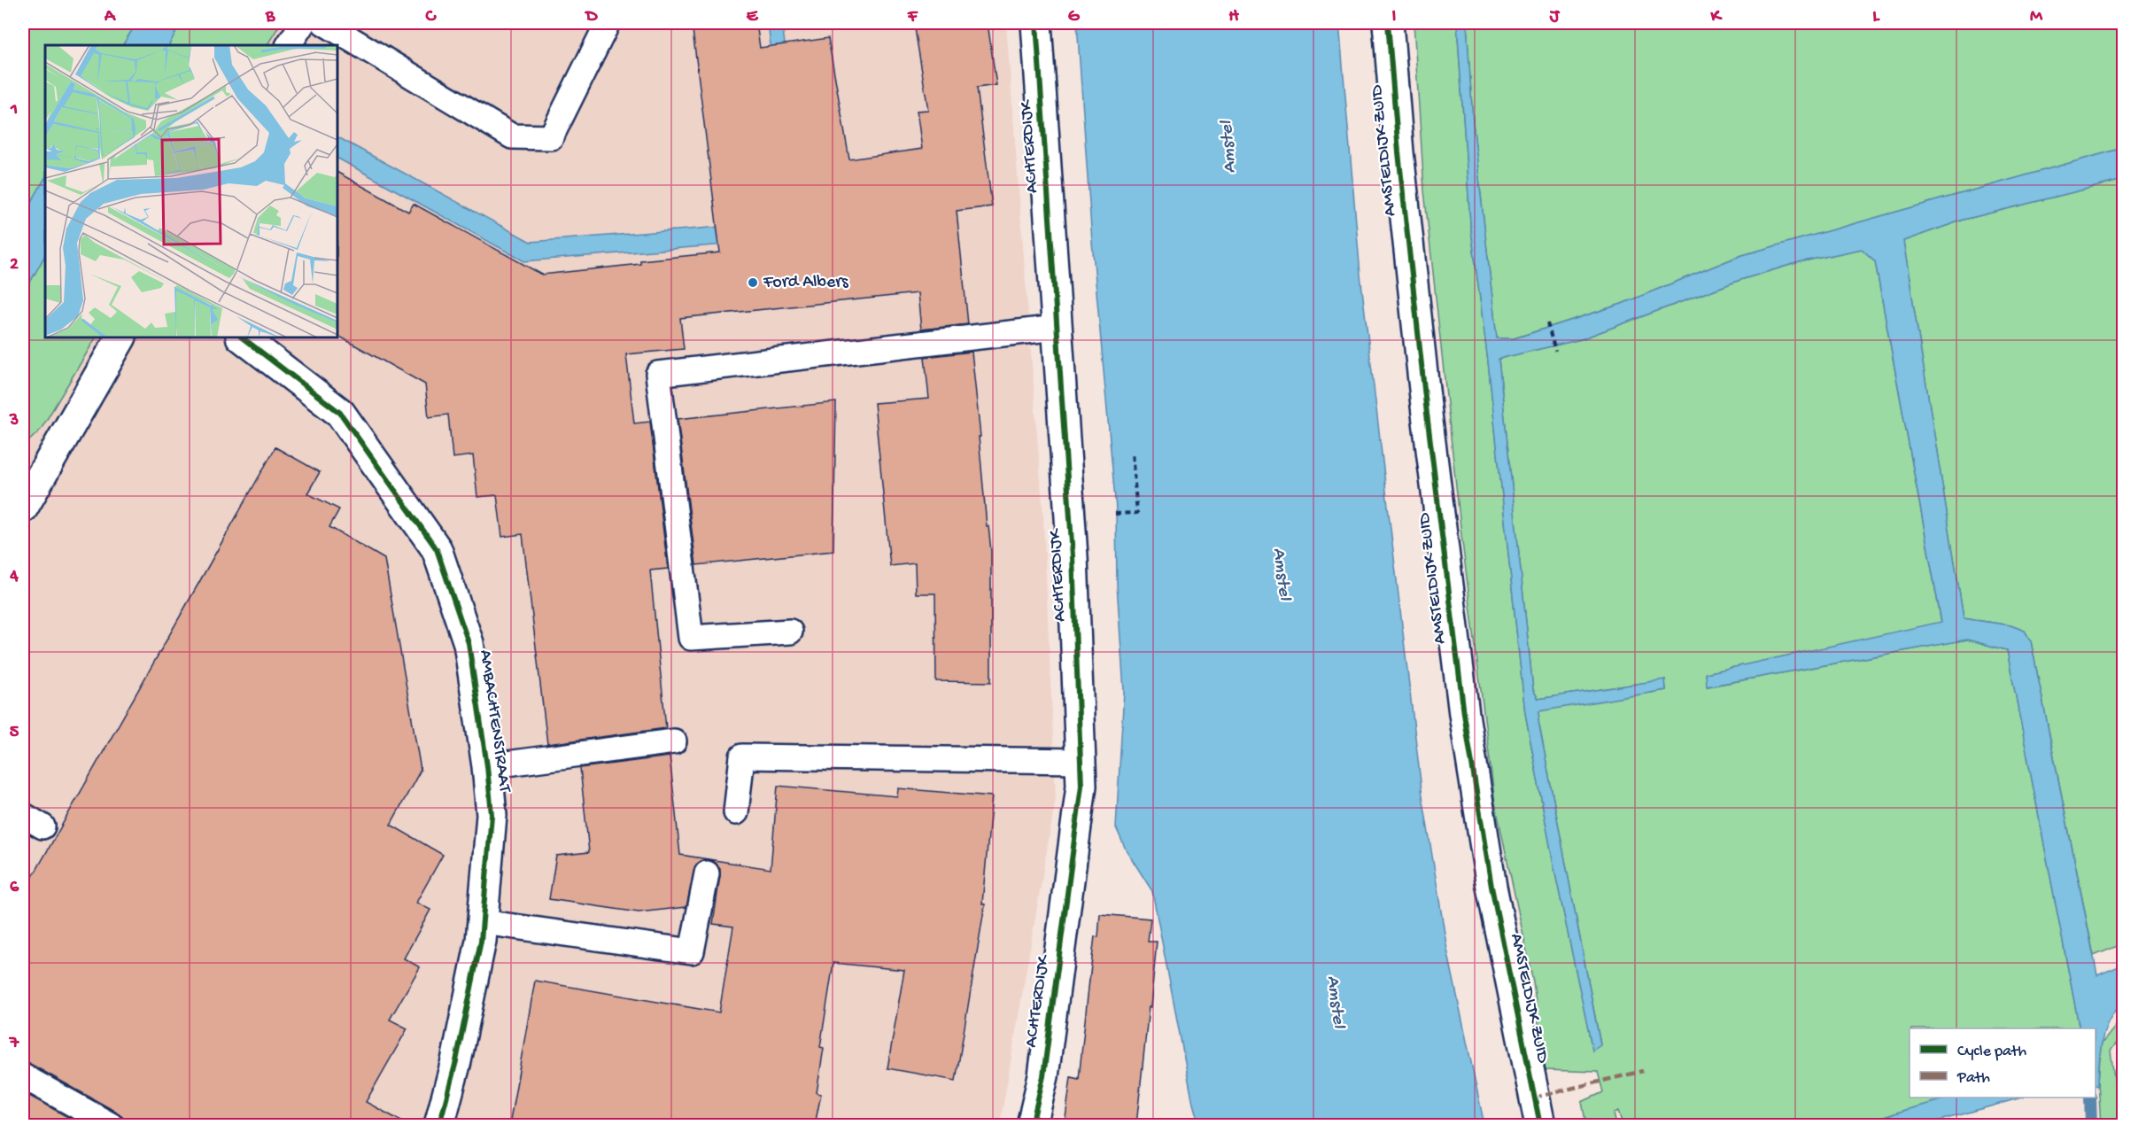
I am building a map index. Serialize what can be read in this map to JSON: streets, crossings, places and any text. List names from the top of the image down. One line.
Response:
{"streets":{"street":["ACHTERDIJK","AMSTELDIJK ZUID","AMBACHTENSTRAAT"]},"water":["Amstel"],"places":["Ford Albers"],"legend":["Cycle path","Path"],"grid":{"columns":["A","B","C","D","E","F","G","H","I","J","K","L","M"],"rows":["1","2","3","4","5","6","7"]}}
